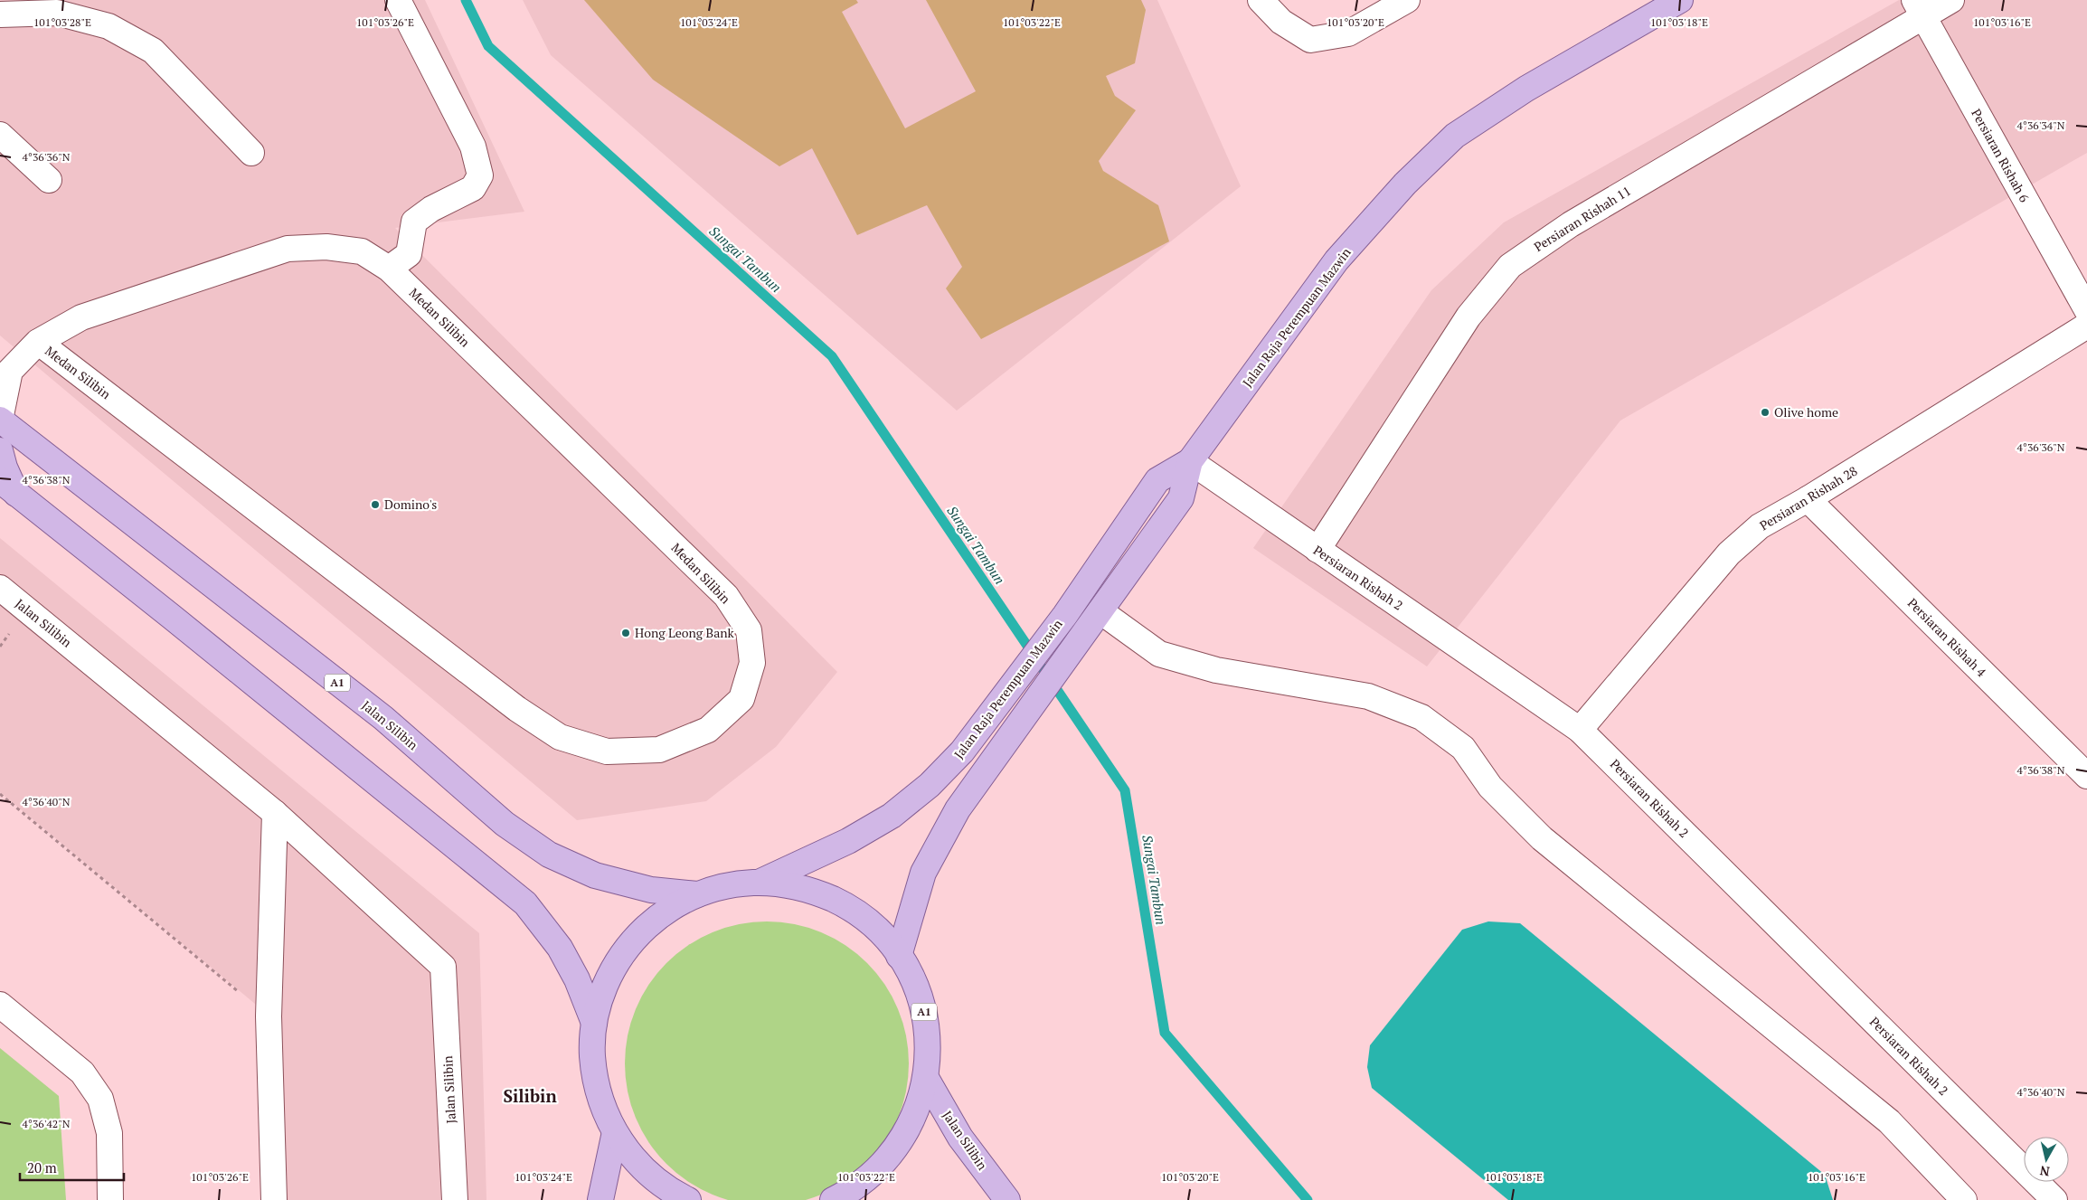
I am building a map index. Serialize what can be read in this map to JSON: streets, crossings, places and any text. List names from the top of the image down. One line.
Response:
{"streets":{"main road":["Jalan Raja Perempuan Mazwin","Jalan Silibin","A1"],"street":["Persiaran Rishah 6","Persiaran Rishah 11","Medan Silibin","Persiaran Rishah 28","Persiaran Rishah 2","Persiaran Rishah 4"]},"crossings":[["Persiaran Rishah 6","Persiaran Rishah 11"],["Persiaran Rishah 11","Persiaran Rishah 2"],["Medan Silibin","Jalan Silibin"],["Jalan Raja Perempuan Mazwin","Persiaran Rishah 2"],["Jalan Raja Perempuan Mazwin","A1"],["Persiaran Rishah 28","Persiaran Rishah 2"],["Persiaran Rishah 28","Persiaran Rishah 4"],["Jalan Silibin","A1"]],"districts":["Silibin"],"water":["Sungai Tambun"],"places":["Olive home","Domino's","Hong Leong Bank"],"scale_bar":"20 m","north":"bottom","coordinates":["101°03'28\"E","101°03'26\"E","101°03'24\"E","101°03'22\"E","101°03'20\"E","101°03'18\"E","101°03'16\"E","4°36'34\"N","4°36'36\"N","4°36'38\"N","4°36'40\"N","4°36'42\"N"]}
